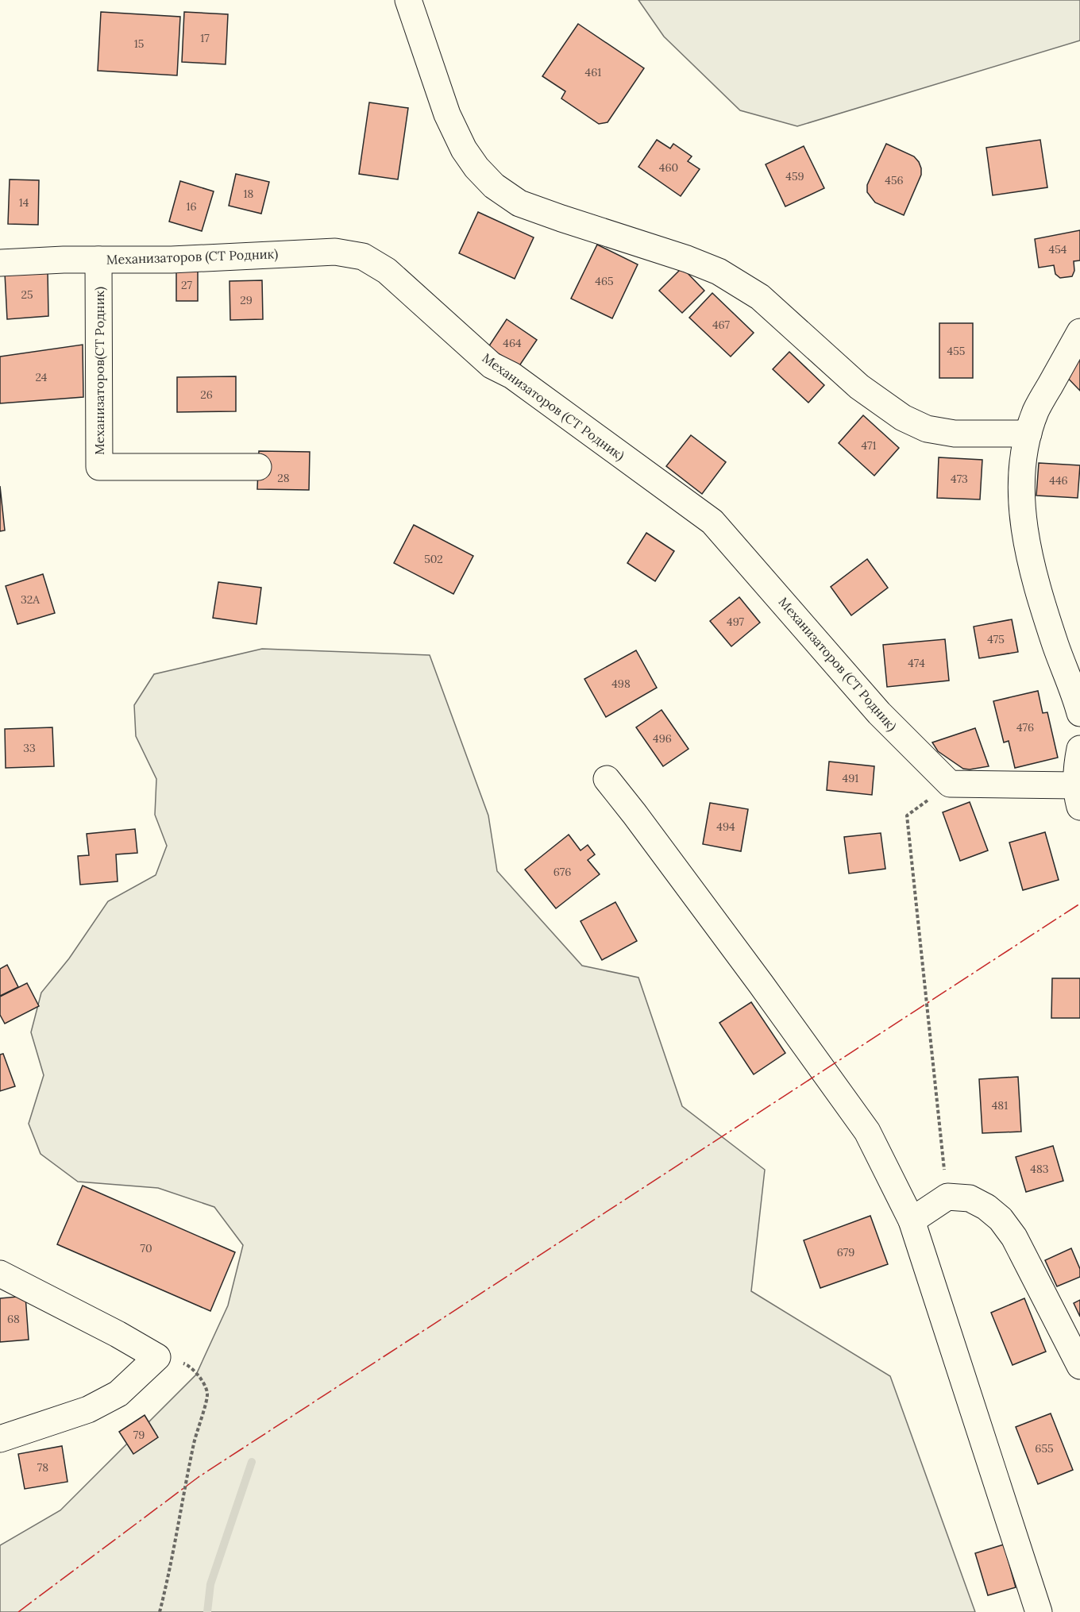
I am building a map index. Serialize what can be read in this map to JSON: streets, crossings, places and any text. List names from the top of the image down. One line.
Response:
{"streets":{"lane":["Механизаторов (СТ Родник)","Механизаторов(СТ Родник)"]},"crossings":[["Механизаторов (СТ Родник)","Механизаторов(СТ Родник)"]],"house_numbers":["17","15","461","460","459","456","18","14","16","454","465","27","25","29","467","464","455","24","26","471","28","473","446","502","32А","497","475","474","498","476","496","33","491","494","676","481","483","70","679","68","79","655","78"]}
